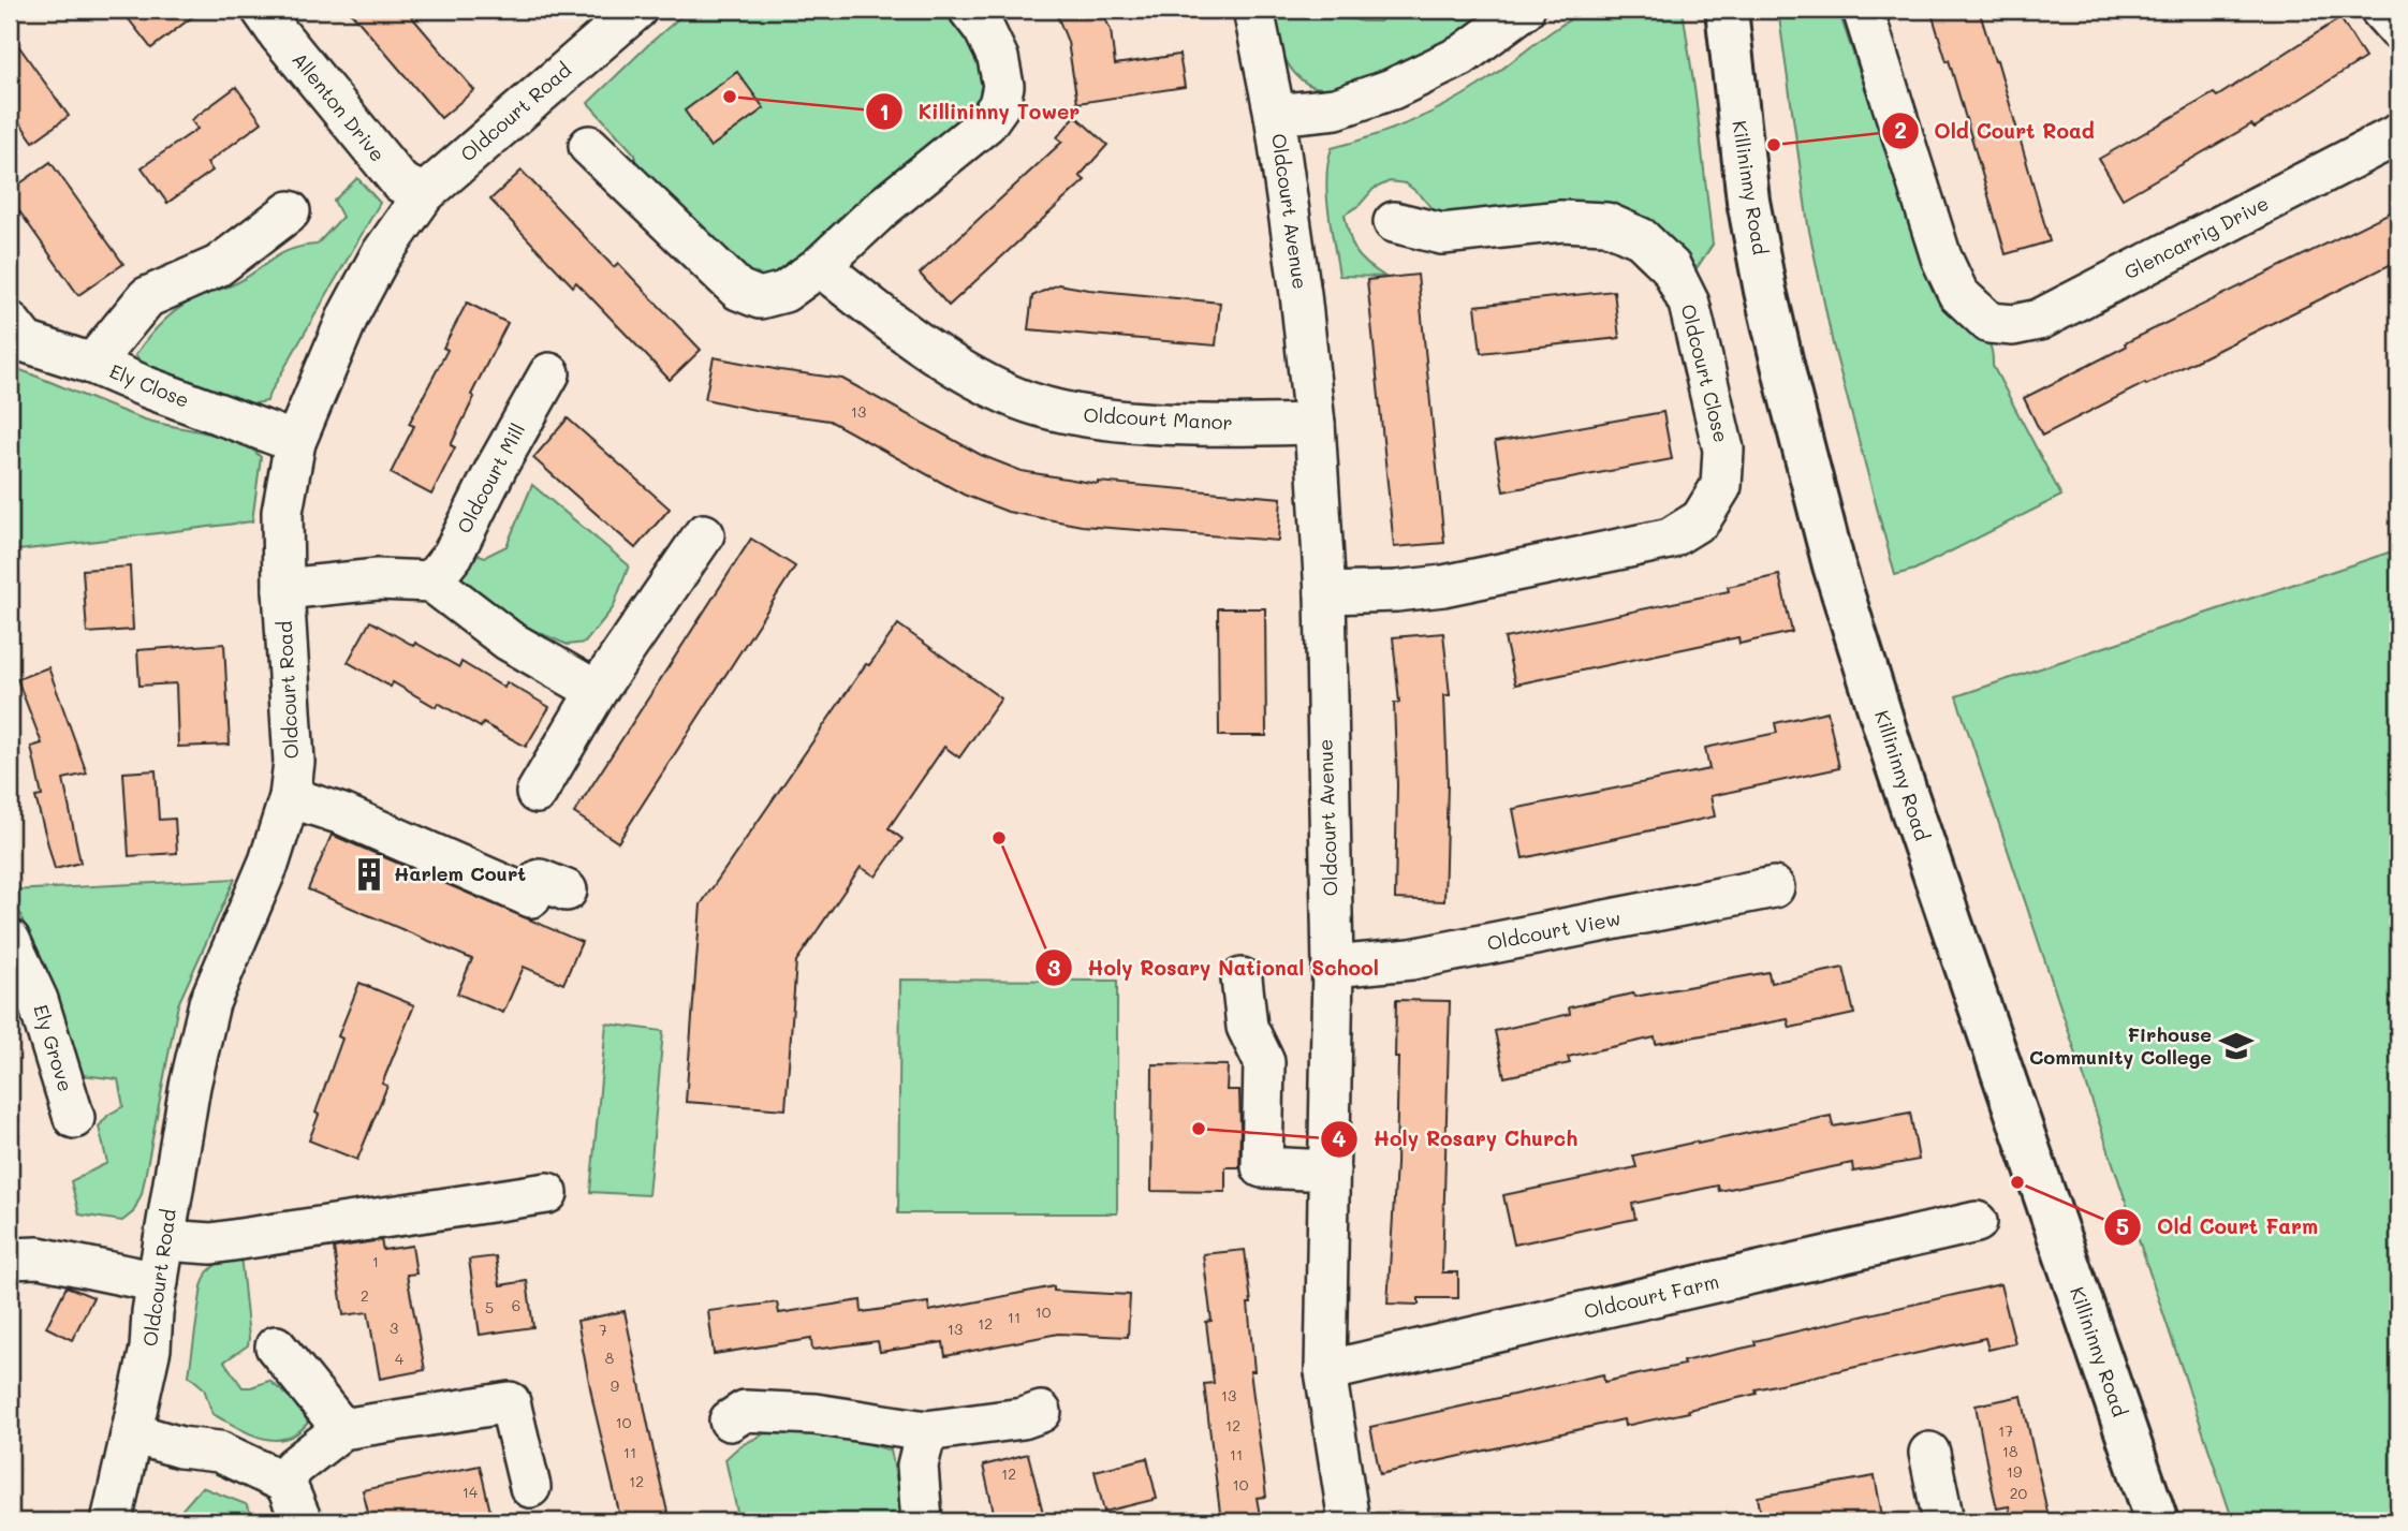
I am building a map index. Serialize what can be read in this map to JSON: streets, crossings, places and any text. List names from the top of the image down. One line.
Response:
{"streets":{"main road":["Killininny Road"],"street":["Allenton Drive","Oldcourt Road","Oldcourt Avenue","Glencarrig Drive","Oldcourt Close","Ely Close","Oldcourt Manor","Oldcourt Mill","Oldcourt View","Ely Grove","Oldcourt Farm"]},"crossings":[["Allenton Drive","Oldcourt Road"],["Oldcourt Road","Ely Close"],["Oldcourt Avenue","Oldcourt Close"],["Oldcourt Avenue","Oldcourt Manor"],["Oldcourt Avenue","Oldcourt View"],["Oldcourt Avenue","Oldcourt Farm"]],"places":{"other":["Killininny Tower","Old Court Road","Holy Rosary National School","Holy Rosary Church","Old Court Farm"],"building":["Harlem Court"],"school or university":["Firhouse Community College"]},"house_numbers":["13","1","2","6","5","10","11","12","3","13","7","8","4","9","13","10","12","17","18","11","11","19","12","12","10","14","20"]}
